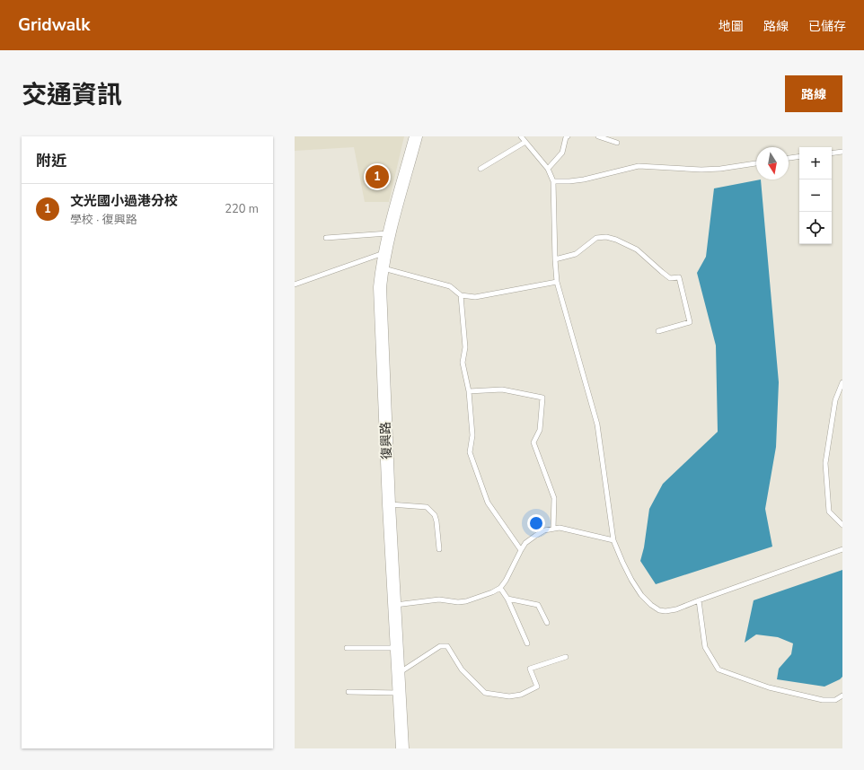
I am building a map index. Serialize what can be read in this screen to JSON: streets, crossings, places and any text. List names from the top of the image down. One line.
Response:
{"streets":{"street":["復興路"]},"north":"bottom","page":{"header":"Gridwalk","nav":["地圖","路線","已儲存"],"title":"交通資訊","buttons":"路線","heading":"附近","map_buttons":["+","−"],"pins":"1","list":[{"mark":"1","name":"文光國小過港分校","note":"學校 · 復興路","value":"220 m"}]}}
